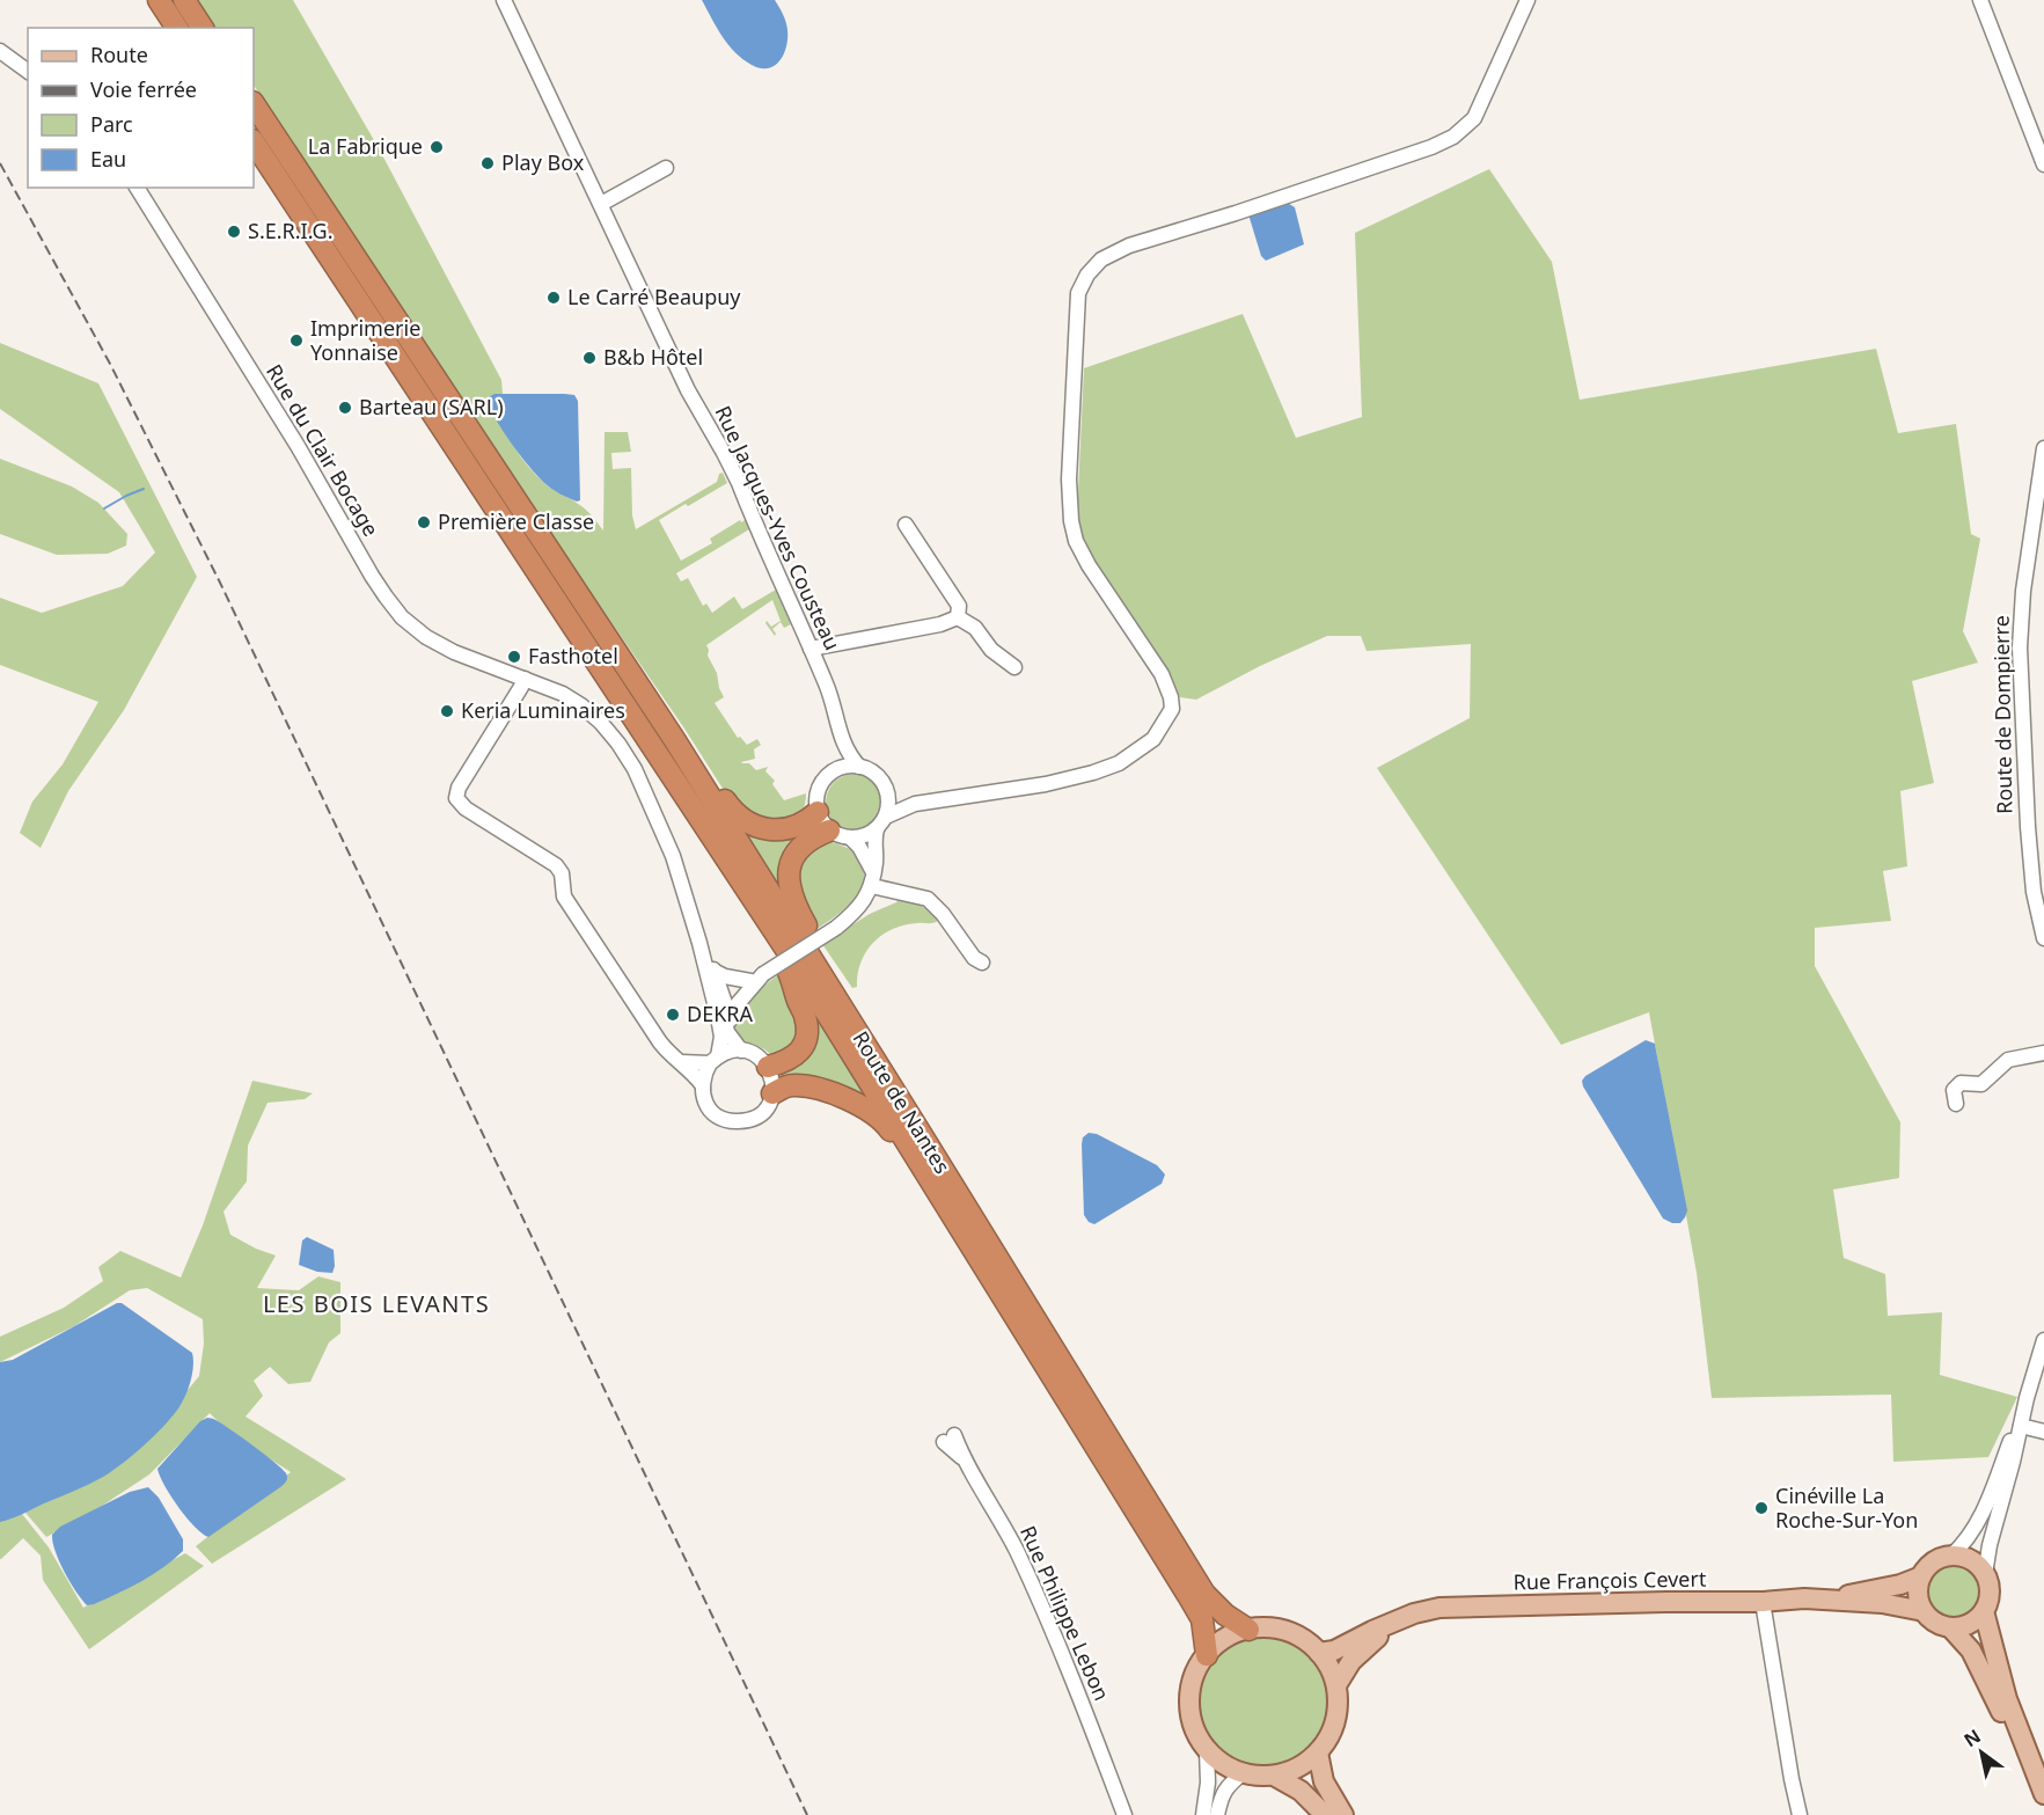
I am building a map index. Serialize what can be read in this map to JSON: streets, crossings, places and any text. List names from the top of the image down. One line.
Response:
{"streets":{"highway":["Route de Nantes"],"main road":["Rue François Cevert"],"street":["Rue du Clair Bocage","Rue Jacques-Yves Cousteau","Route de Dompierre","Rue Philippe Lebon"]},"crossings":[["Route de Nantes","Rue François Cevert"]],"districts":["LES BOIS LEVANTS"],"places":["La Fabrique","Play Box","S.E.R.I.G.","Le Carré Beaupuy","Imprimerie Yonnaise","B&b Hôtel","Barteau (SARL)","Première Classe","Fasthotel","Keria Luminaires","DEKRA","Cinéville La Roche-Sur-Yon"],"legend":["Route","Voie ferrée","Parc","Eau"],"north":"top left"}
